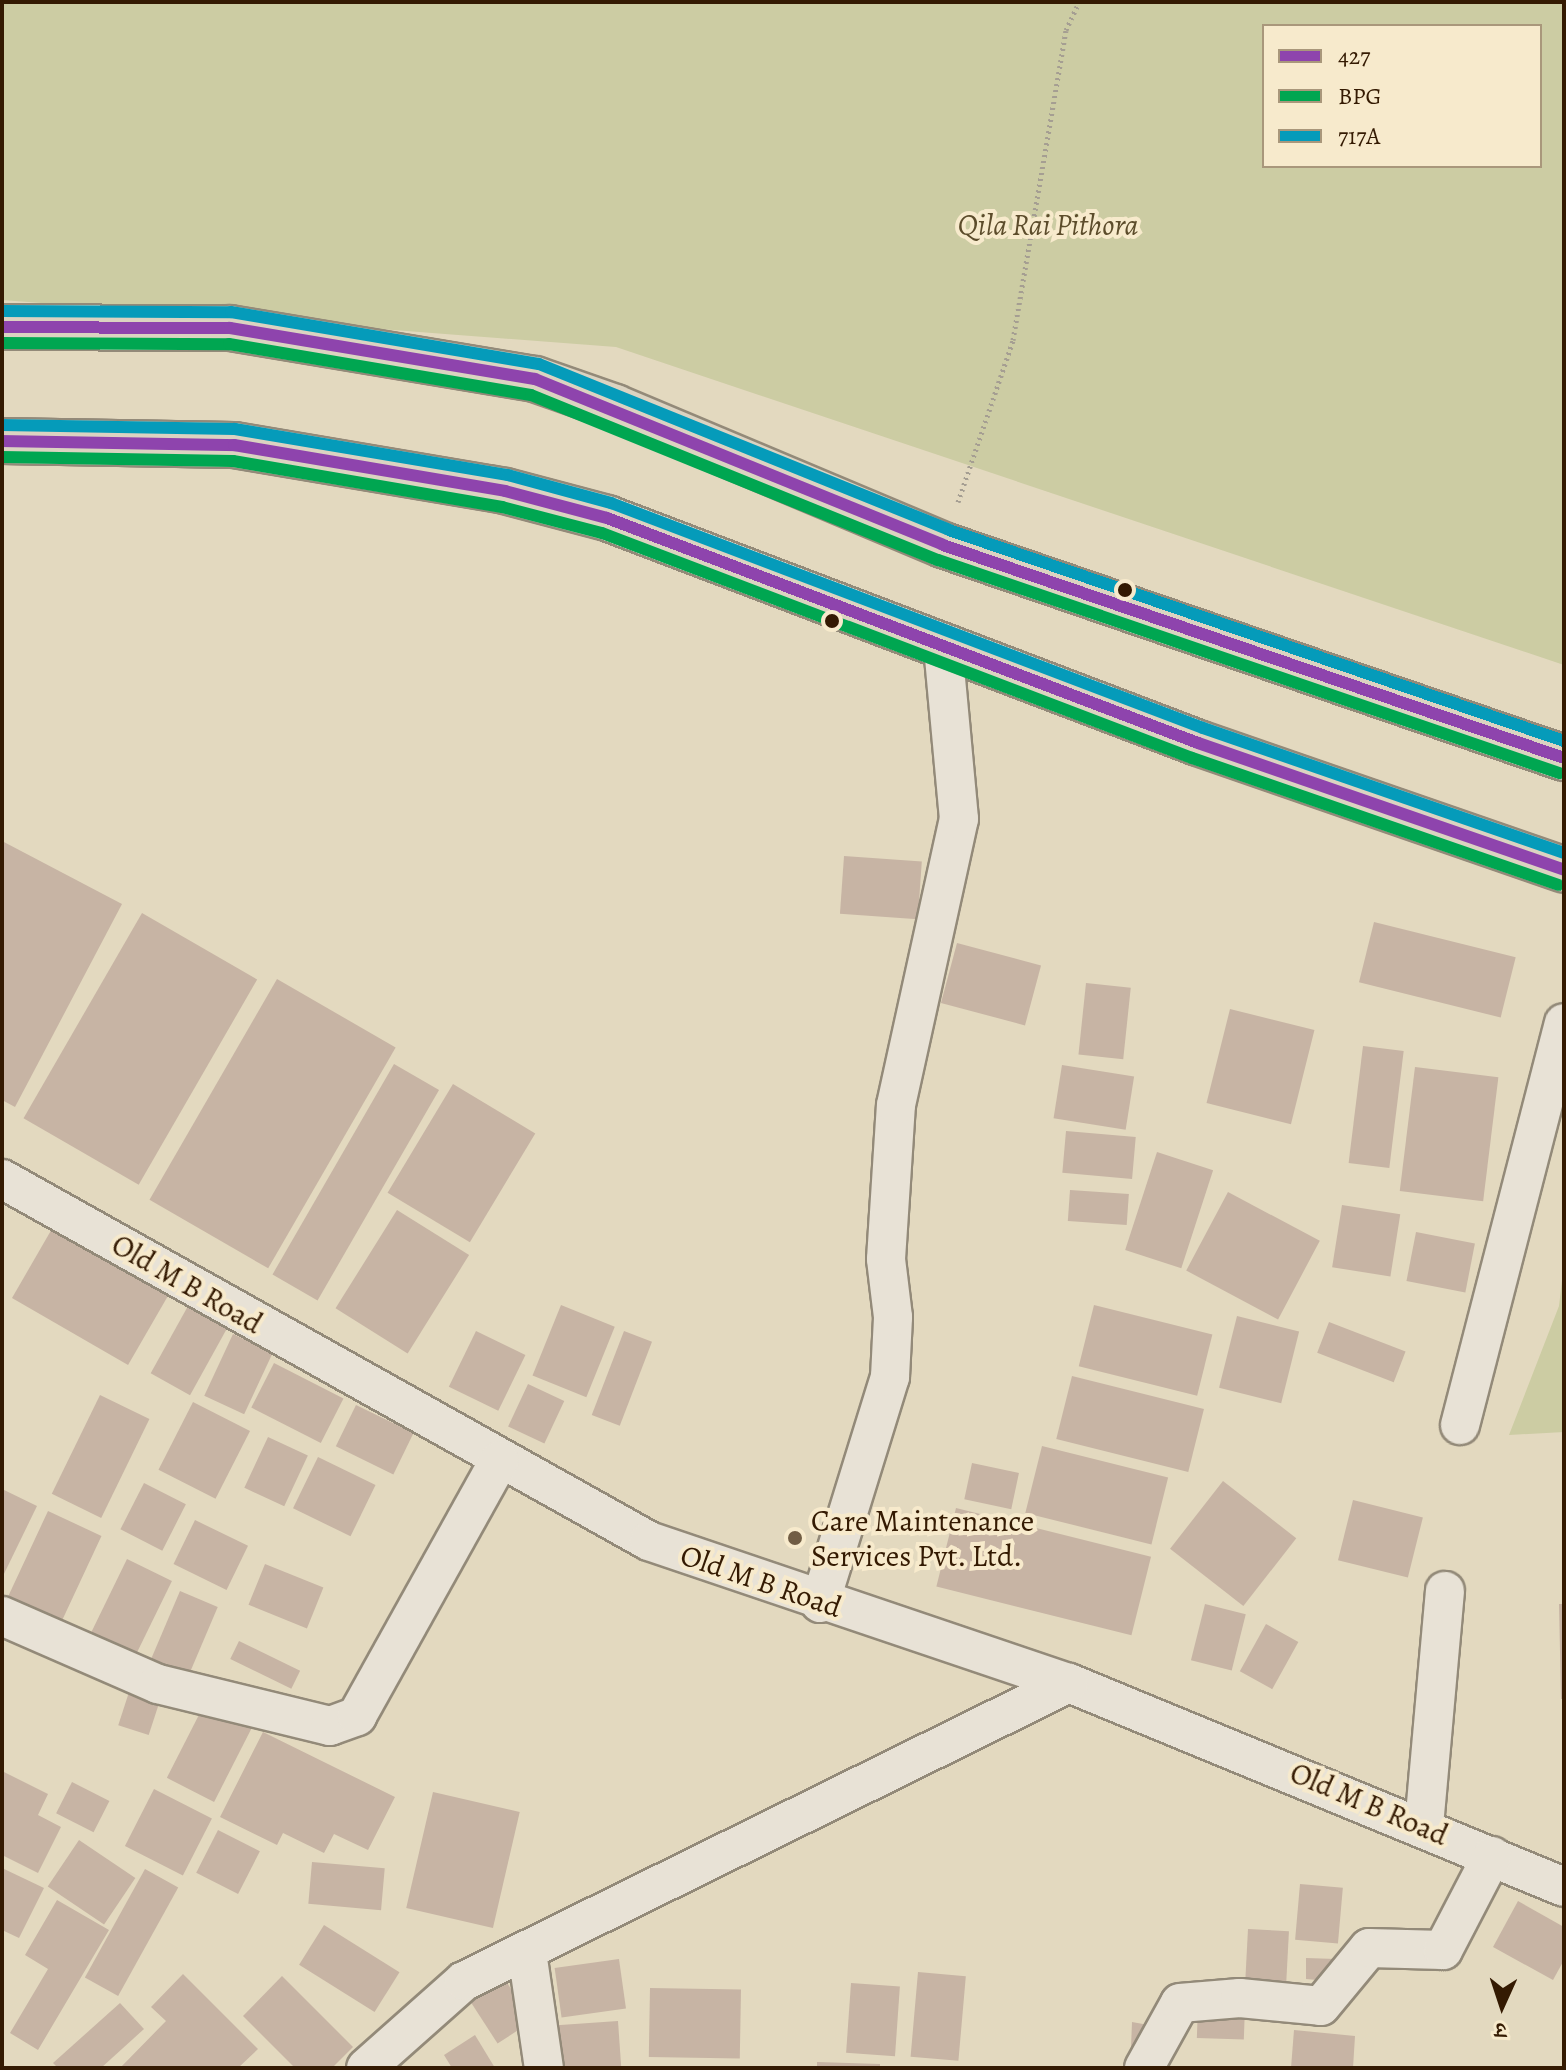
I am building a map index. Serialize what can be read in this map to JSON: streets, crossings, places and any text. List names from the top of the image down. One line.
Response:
{"streets":{"street":["Old M B Road"]},"parks":["Qila Rai Pithora"],"places":["Care Maintenance Services Pvt. Ltd."],"lines":["transit line 717A","transit line 427","transit line BPG"],"legend":["427","BPG","717A"],"north":"bottom"}
